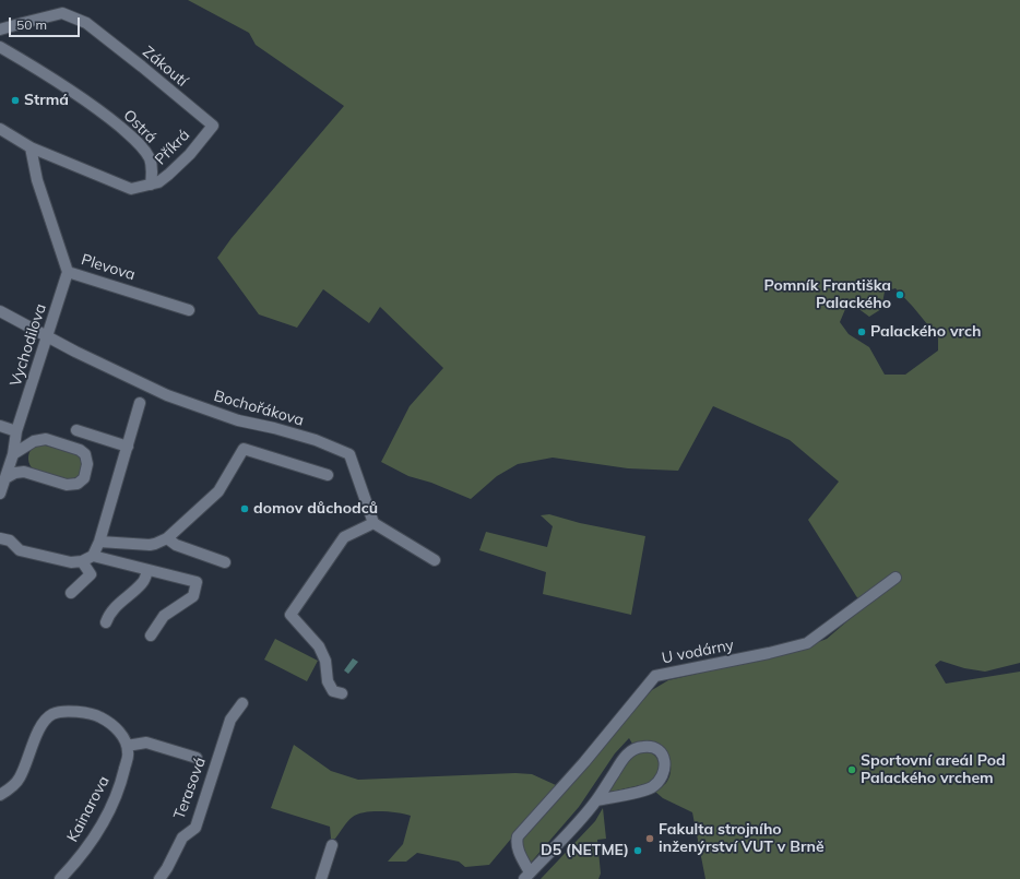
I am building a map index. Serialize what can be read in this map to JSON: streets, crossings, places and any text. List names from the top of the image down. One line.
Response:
{"streets":{"street":["Zákoutí","Ostrá","Příkrá","Plevova","Vychodilova","Bochořákova","U vodárny","Terasová","Kainarova"]},"crossings":[["Zákoutí","Příkrá"],["Ostrá","Příkrá"],["Plevova","Vychodilova"],["Vychodilova","Bochořákova"]],"places":["Strmá","Pomník Františka Palackého","Palackého vrch","domov důchodců","Sportovní areál Pod Palackého vrchem","Fakulta strojního inženýrství VUT v Brně","D5 (NETME)"],"scale_bar":"50 m"}
